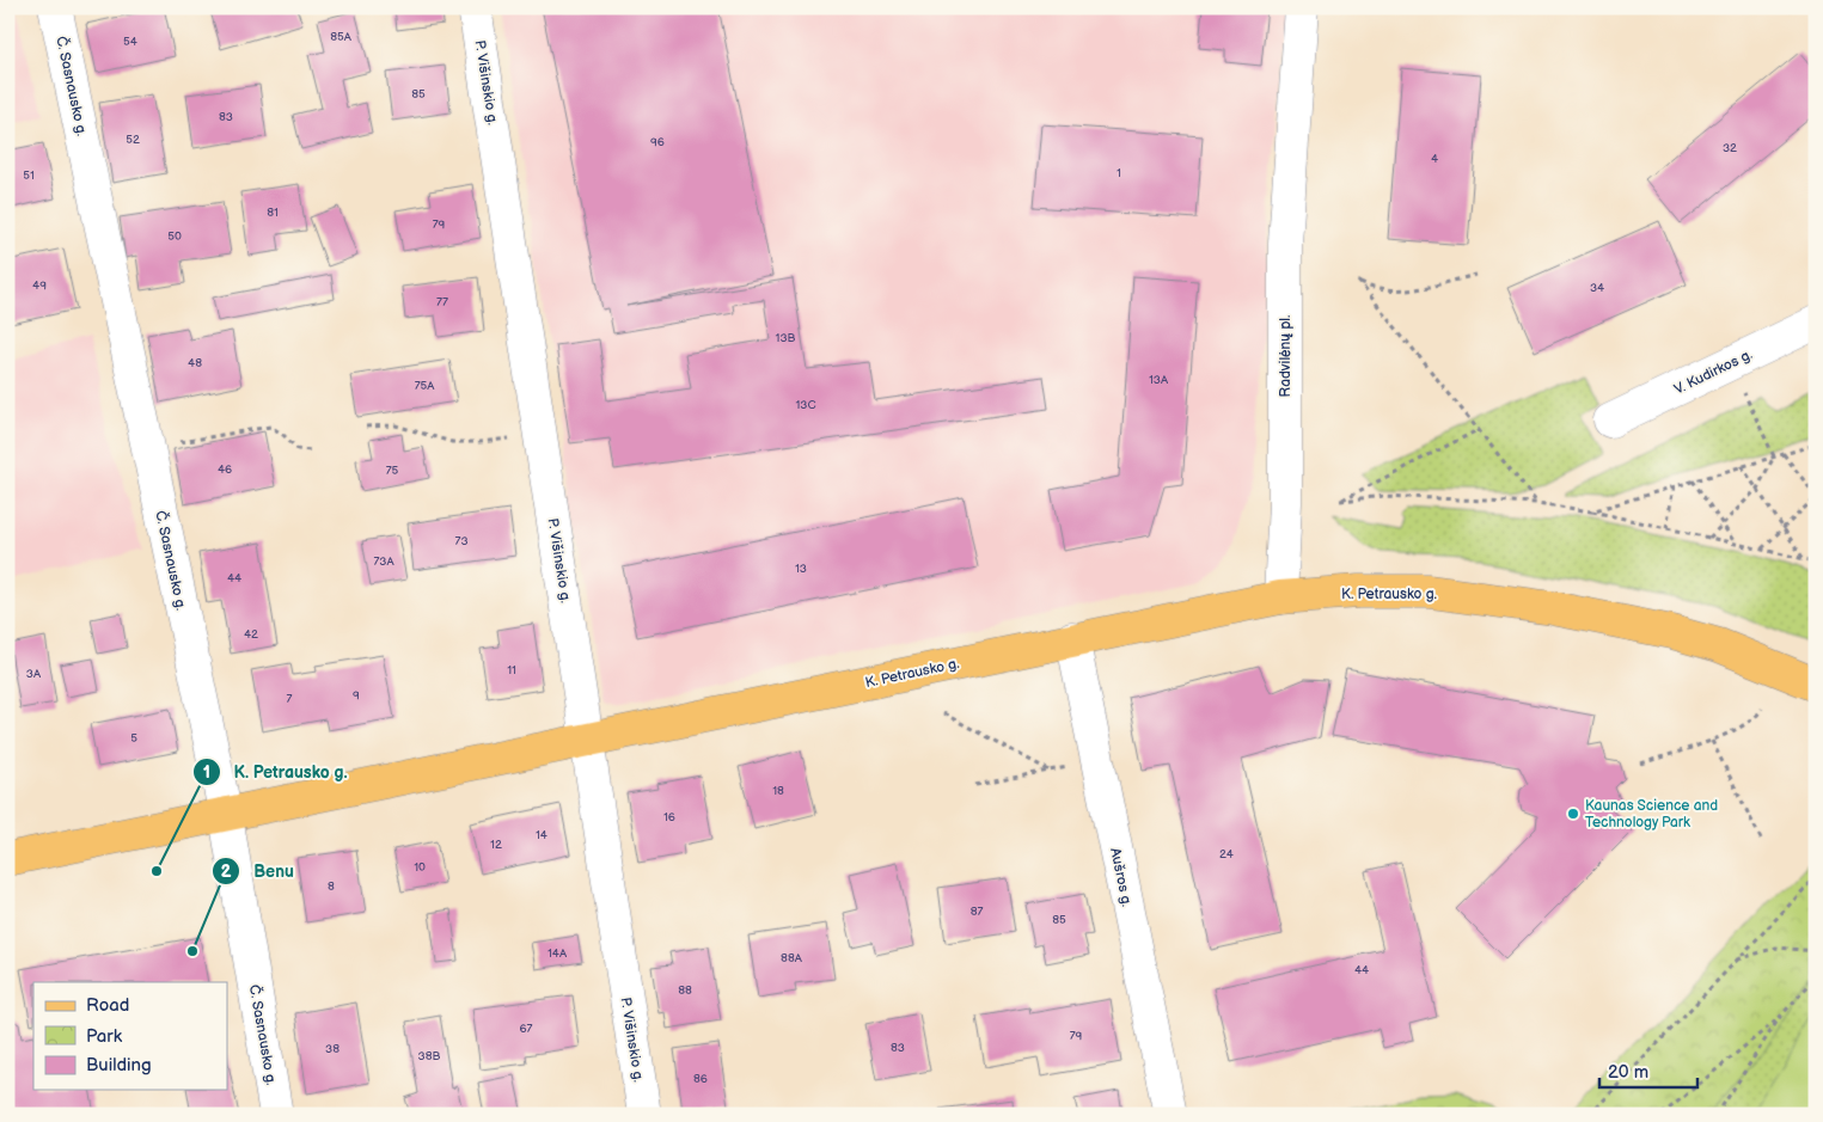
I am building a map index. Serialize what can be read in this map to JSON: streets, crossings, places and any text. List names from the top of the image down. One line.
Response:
{"streets":{"main road":["K. Petrausko g."],"street":["P. Višinskio g.","Č. Sasnausko g.","Radvilėnų pl.","V. Kudirkos g.","Aušros g."]},"crossings":[["P. Višinskio g.","K. Petrausko g."],["Č. Sasnausko g.","K. Petrausko g."],["Radvilėnų pl.","K. Petrausko g."],["K. Petrausko g.","Aušros g."]],"places":["Kaunas Science and Technology Park","K. Petrausko g.","Benu"],"house_numbers":["85A","54","85","83","52","96","32","4","1","51","81","79","50","49","34","77","13B","48","13A","75A","13C","46","75","73","73A","13","44","42","11","3A","9","7","5","18","16","14","12","24","10","8","87","85","14A","88A","44","88","67","79","83","38","38B","86"],"legend":["Road","Park","Building"],"scale_bar":"20 m"}
